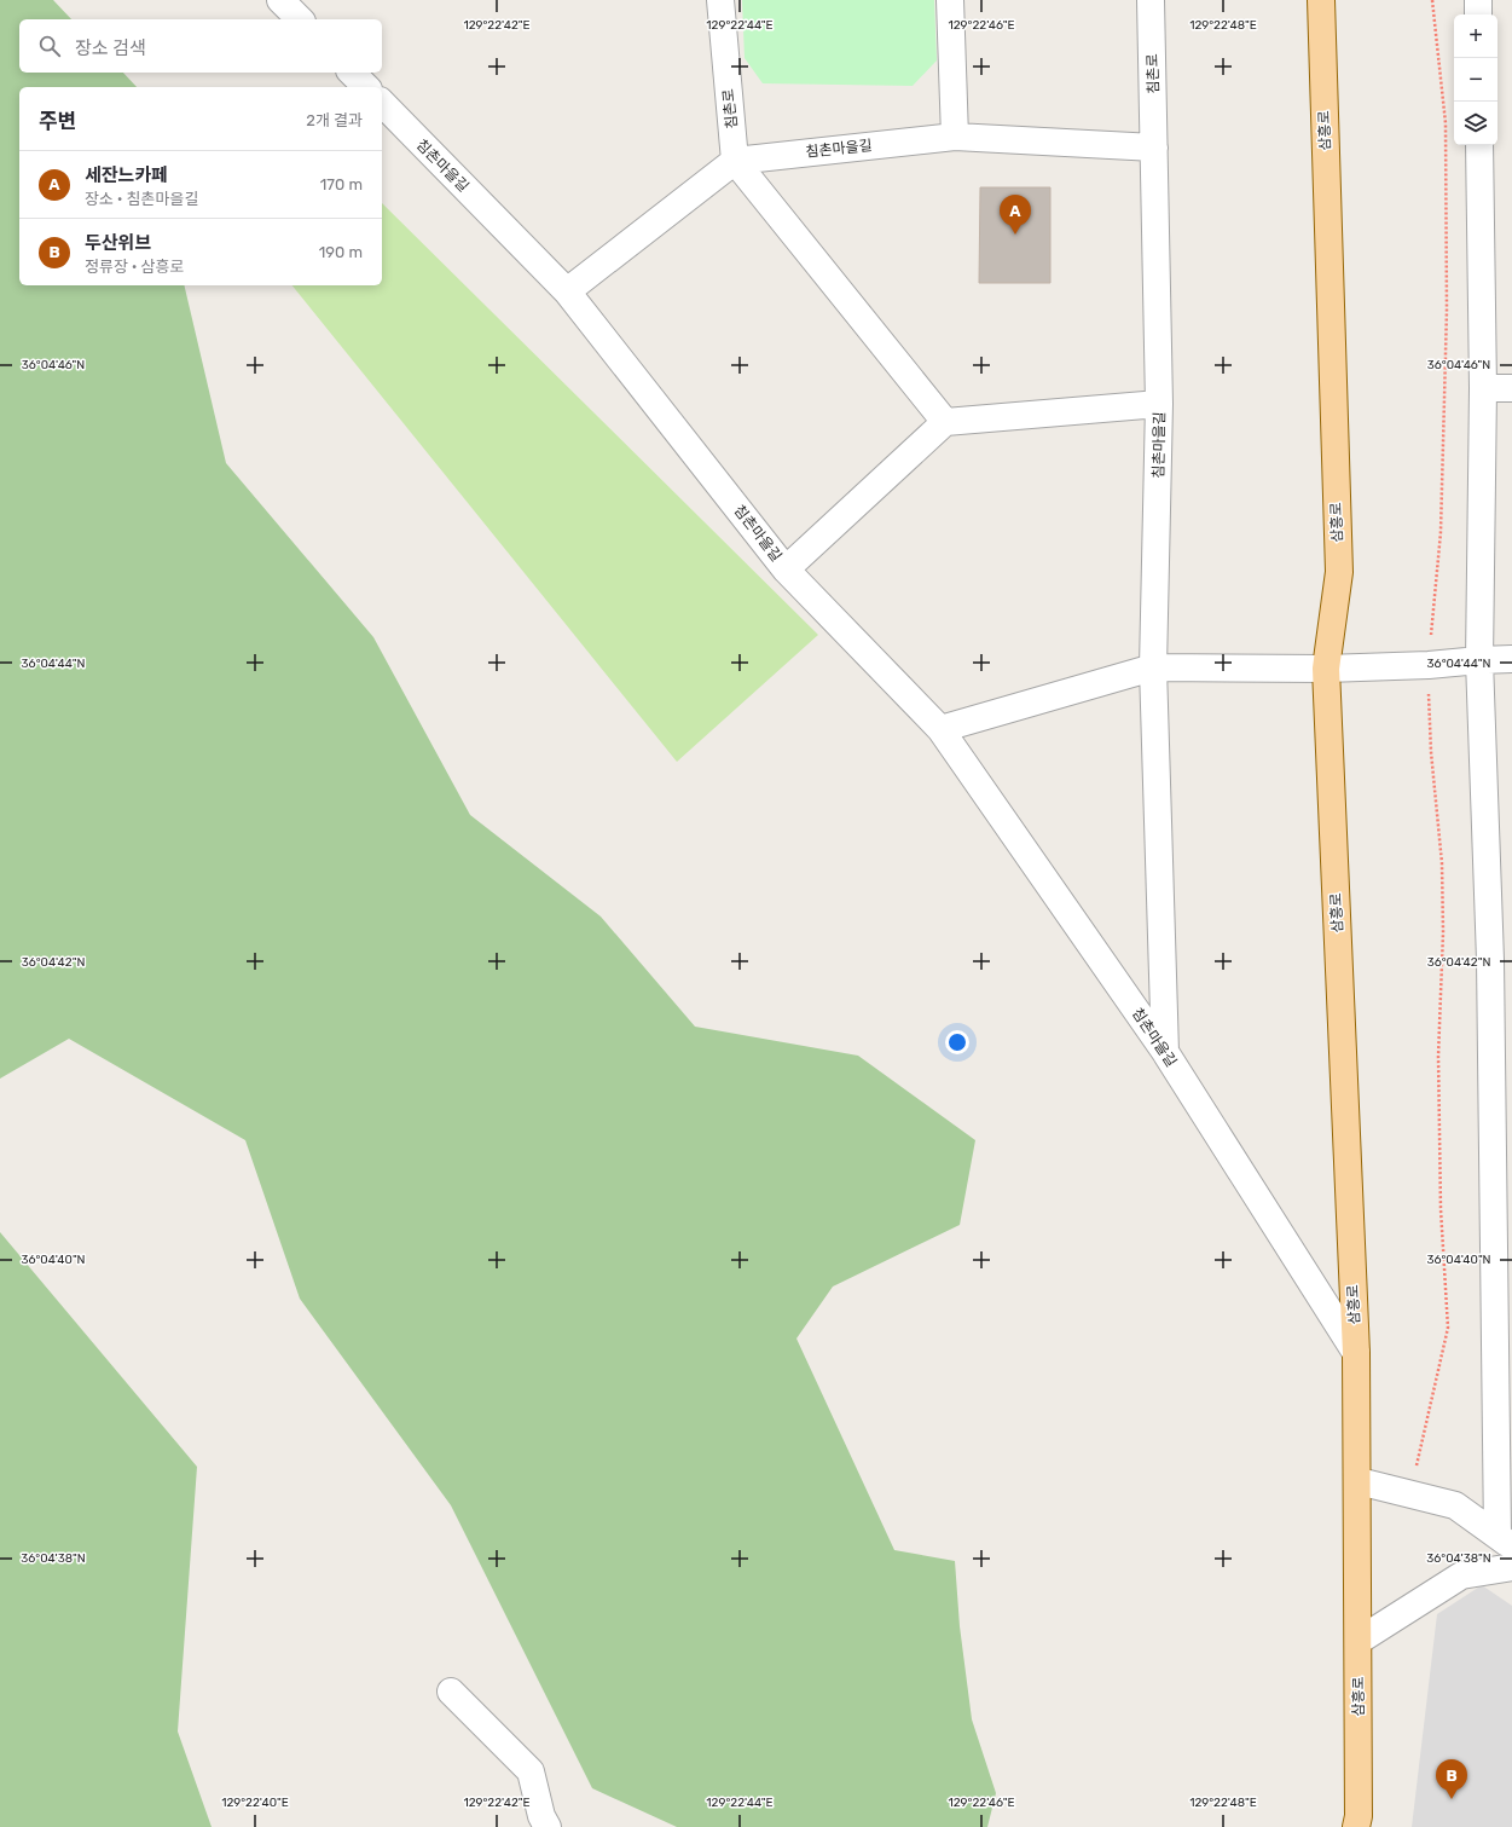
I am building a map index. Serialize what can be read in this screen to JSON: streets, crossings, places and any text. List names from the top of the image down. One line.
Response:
{"streets":{"main road":["삼흥로"],"street":["침촌로","침촌마을길"]},"crossings":[["침촌로","침촌마을길"],["삼흥로","침촌마을길"]],"page":{"map_buttons":["+","−"],"search":"장소 검색","heading":["주변","2개 결과"],"list":[{"mark":"A","name":"세잔느카페","note":"장소 · 침촌마을길","value":"170 m"},{"mark":"B","name":"두산위브","note":"정류장 · 삼흥로","value":"190 m"}],"pins":["A","B"]},"coordinates":["129°22'42\"E","129°22'44\"E","129°22'46\"E","129°22'48\"E","36°04'46\"N","36°04'44\"N","36°04'42\"N","36°04'40\"N","36°04'38\"N","129°22'40\"E"]}
